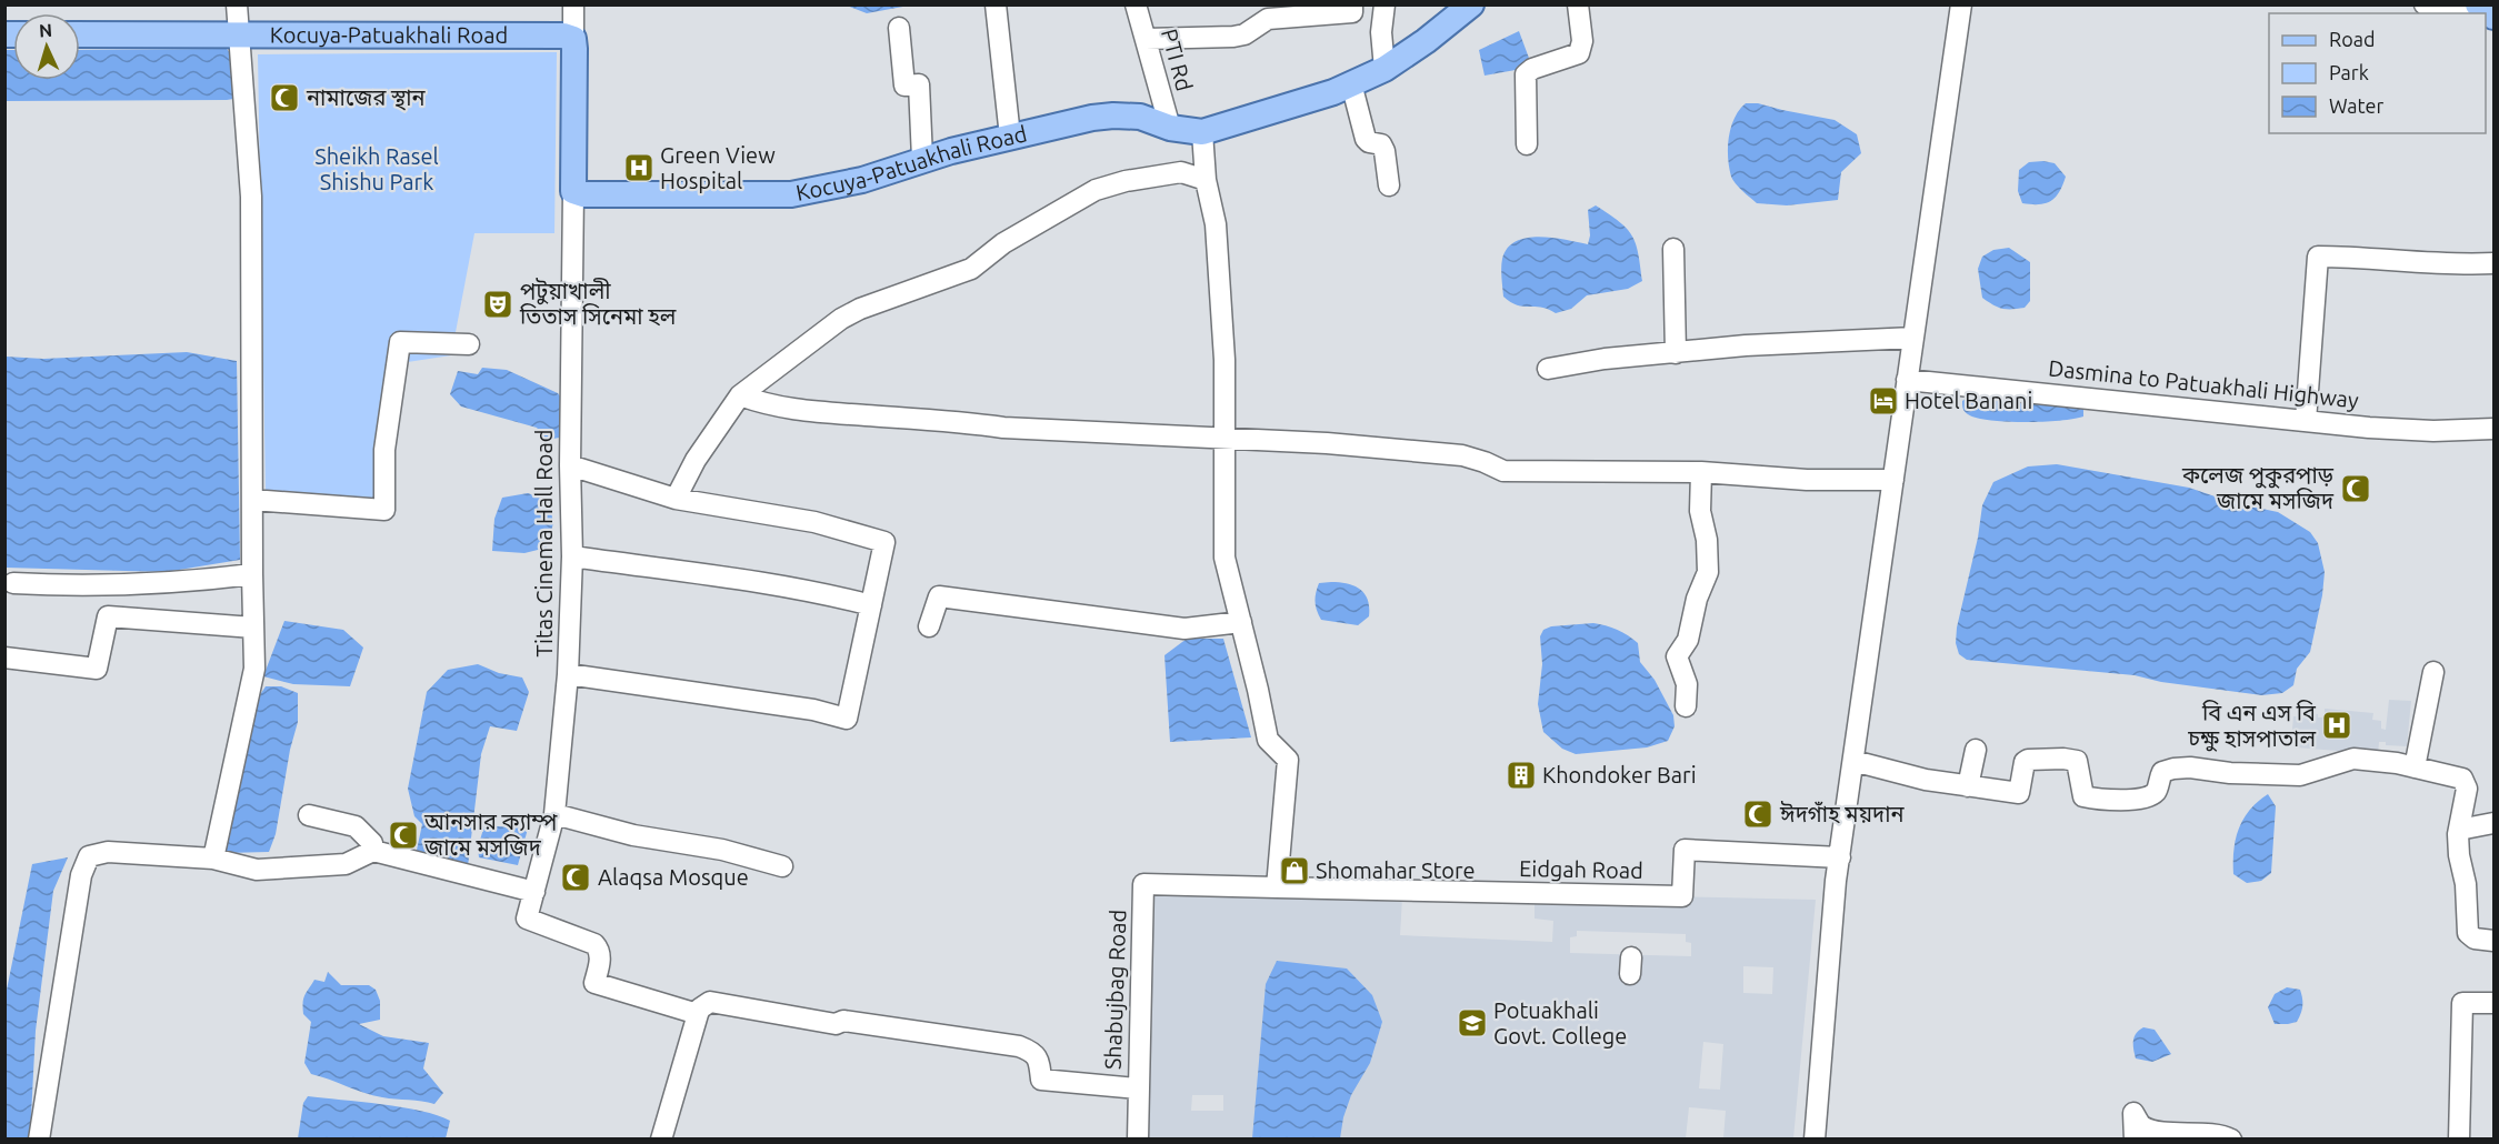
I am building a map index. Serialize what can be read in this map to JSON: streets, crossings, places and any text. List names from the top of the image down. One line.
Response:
{"streets":{"main road":["Kocuya-Patuakhali Road"],"street":["PTI Rd","Dasmina to Patuakhali Highway","Titas Cinema Hall Road","Eidgah Road","Shabujbag Road"]},"crossings":[["Kocuya-Patuakhali Road","PTI Rd"],["Kocuya-Patuakhali Road","Titas Cinema Hall Road"],["Eidgah Road","Shabujbag Road"]],"parks":["Sheikh Rasel Shishu Park"],"places":{"mosque":["নামাজের স্থান","কলেজ পুকুরপাড় জামে মসজিদ","ঈদগাঁহ ময়দান","আনসার ক্যাম্প জামে মসজিদ","Alaqsa Mosque"],"hospital":["Green View Hospital","বি এন এস বি চক্ষু হাসপাতাল"],"theatre":["পটুয়াখালী তিতাস সিনেমা হল"],"hotel":["Hotel Banani"],"building":["Khondoker Bari"],"shop":["Shomahar Store"],"school or university":["Potuakhali Govt. College"]},"legend":["Road","Park","Water"],"north":"top"}
